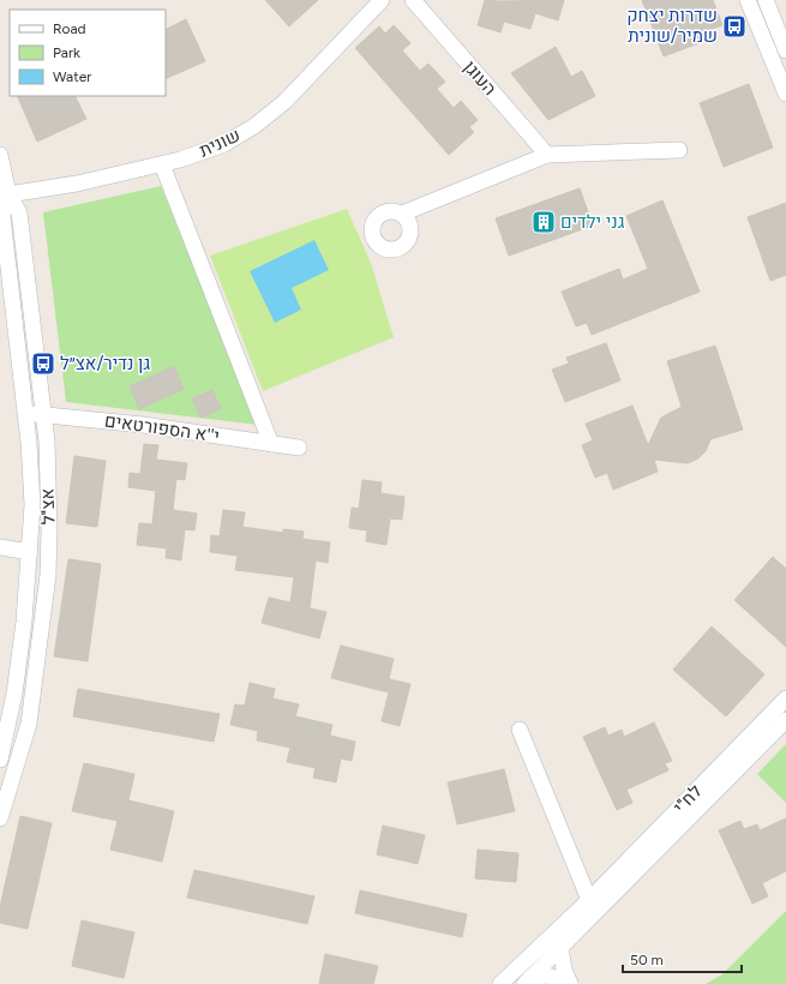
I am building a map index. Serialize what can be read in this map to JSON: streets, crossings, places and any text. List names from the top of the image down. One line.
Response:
{"streets":{"street":["העוגן","שונית","י''א הספורטאים","אצ\"ל","לח\"י"]},"crossings":[["שונית","אצ\"ל"],["י''א הספורטאים","אצ\"ל"]],"places":{"bus stop":["שדרות יצחק שמיר/שונית","גן נדיר/אצ״ל"],"building":["גני ילדים"]},"legend":["Road","Park","Water"],"scale_bar":"50 m"}
